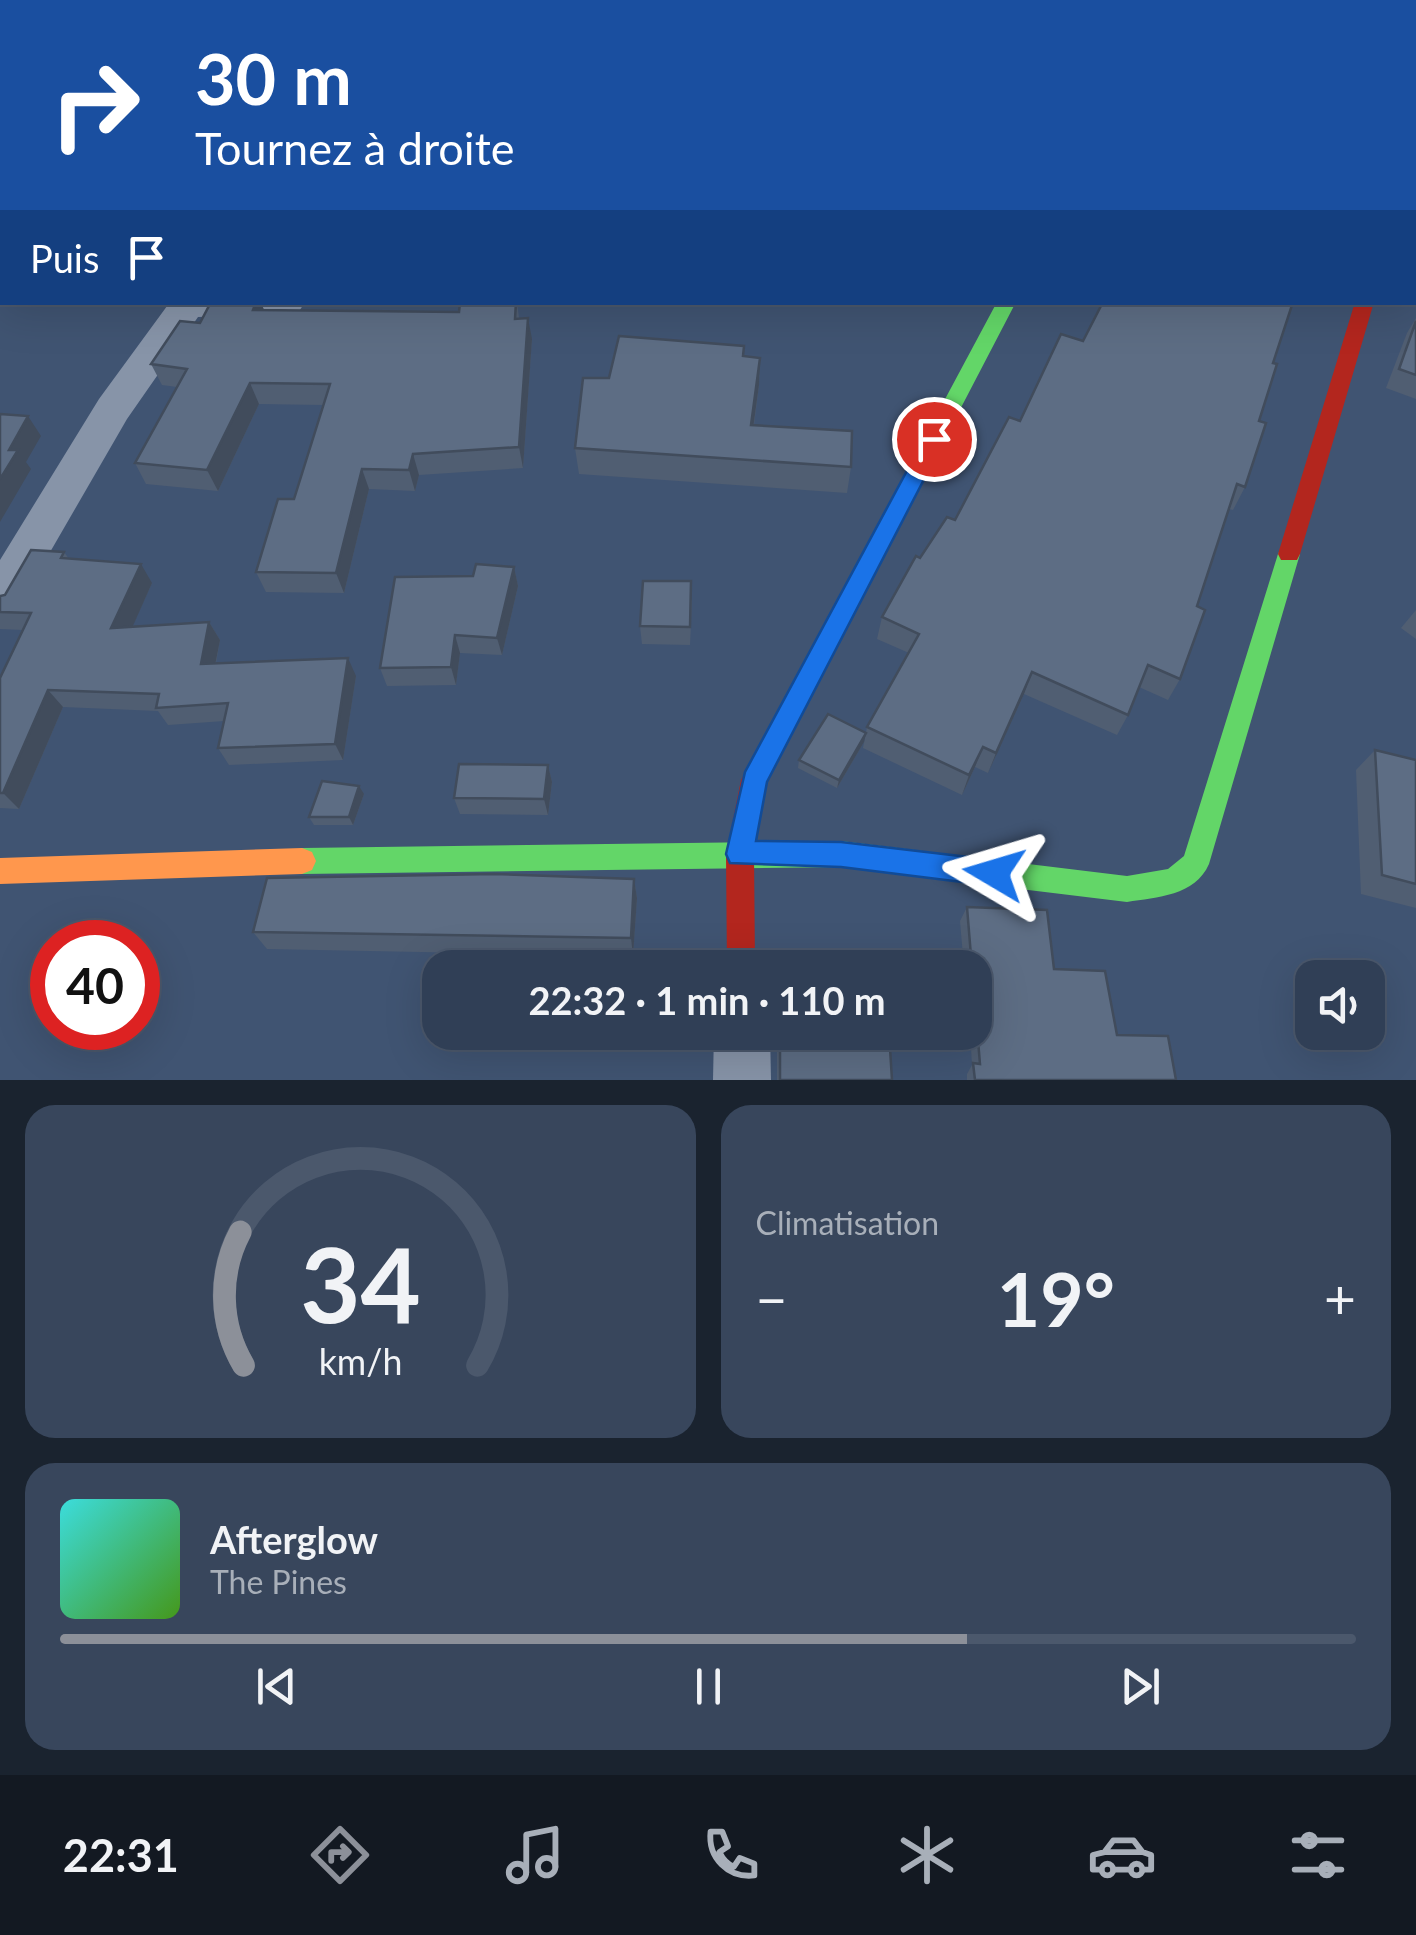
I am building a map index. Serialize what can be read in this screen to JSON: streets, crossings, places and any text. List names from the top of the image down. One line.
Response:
{"page":{"turn":["30 m","Tournez à droite"],"then":"Puis","limit":"40","trip":"22:32 · 1 min · 110 m","tile":"Climatisation","heat":["−","19°","+"],"song":["Afterglow","The Pines"],"tabs":"22:31","gauge":["34","km/h"]}}
